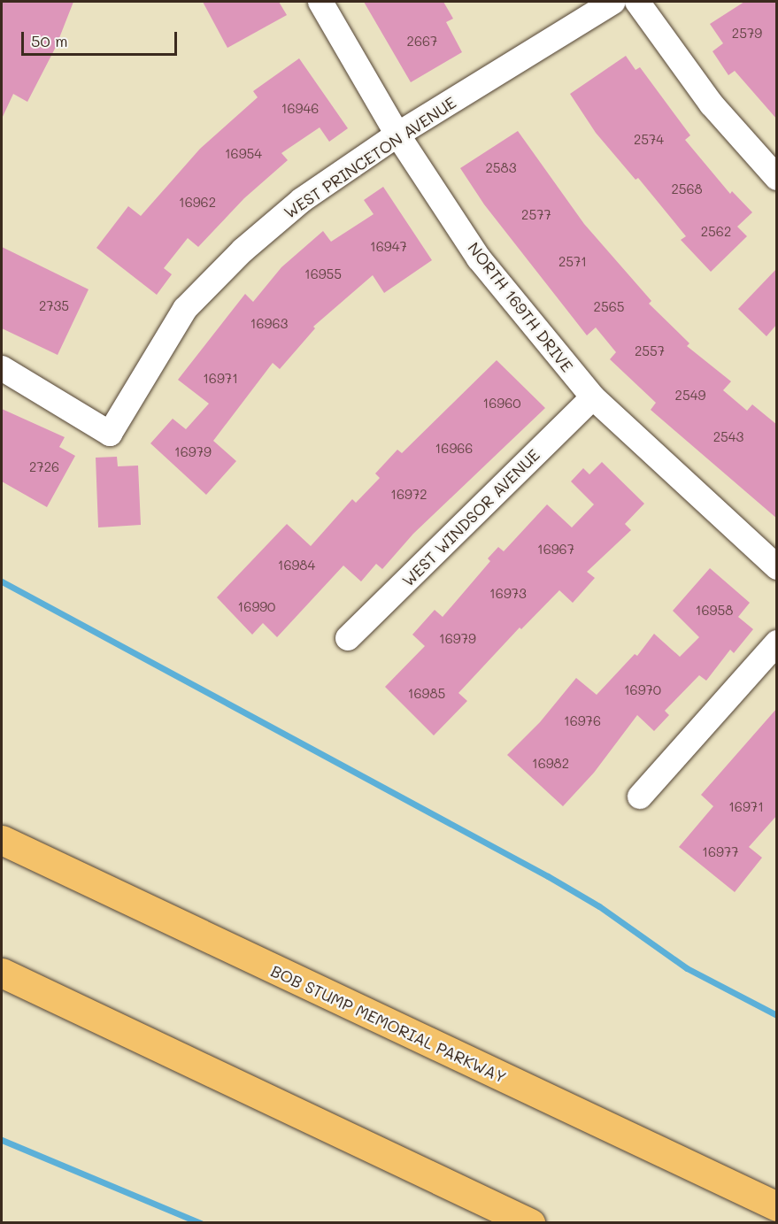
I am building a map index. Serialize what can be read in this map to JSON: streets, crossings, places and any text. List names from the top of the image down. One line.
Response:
{"streets":{"highway":["BOB STUMP MEMORIAL PARKWAY"],"street":["WEST PRINCETON AVENUE","NORTH 169TH DRIVE","WEST WINDSOR AVENUE"]},"crossings":[["WEST PRINCETON AVENUE","NORTH 169TH DRIVE"],["NORTH 169TH DRIVE","WEST WINDSOR AVENUE"]],"house_numbers":["2579","2667","16946","2574","16954","2583","2568","16962","2577","2562","16947","2571","16955","2735","2565","16963","2557","16971","2549","16960","2543","16966","16979","2726","16972","16967","16984","16973","16990","16958","16979","16970","16985","16976","16982","16971","16977"],"scale_bar":"50 m"}
